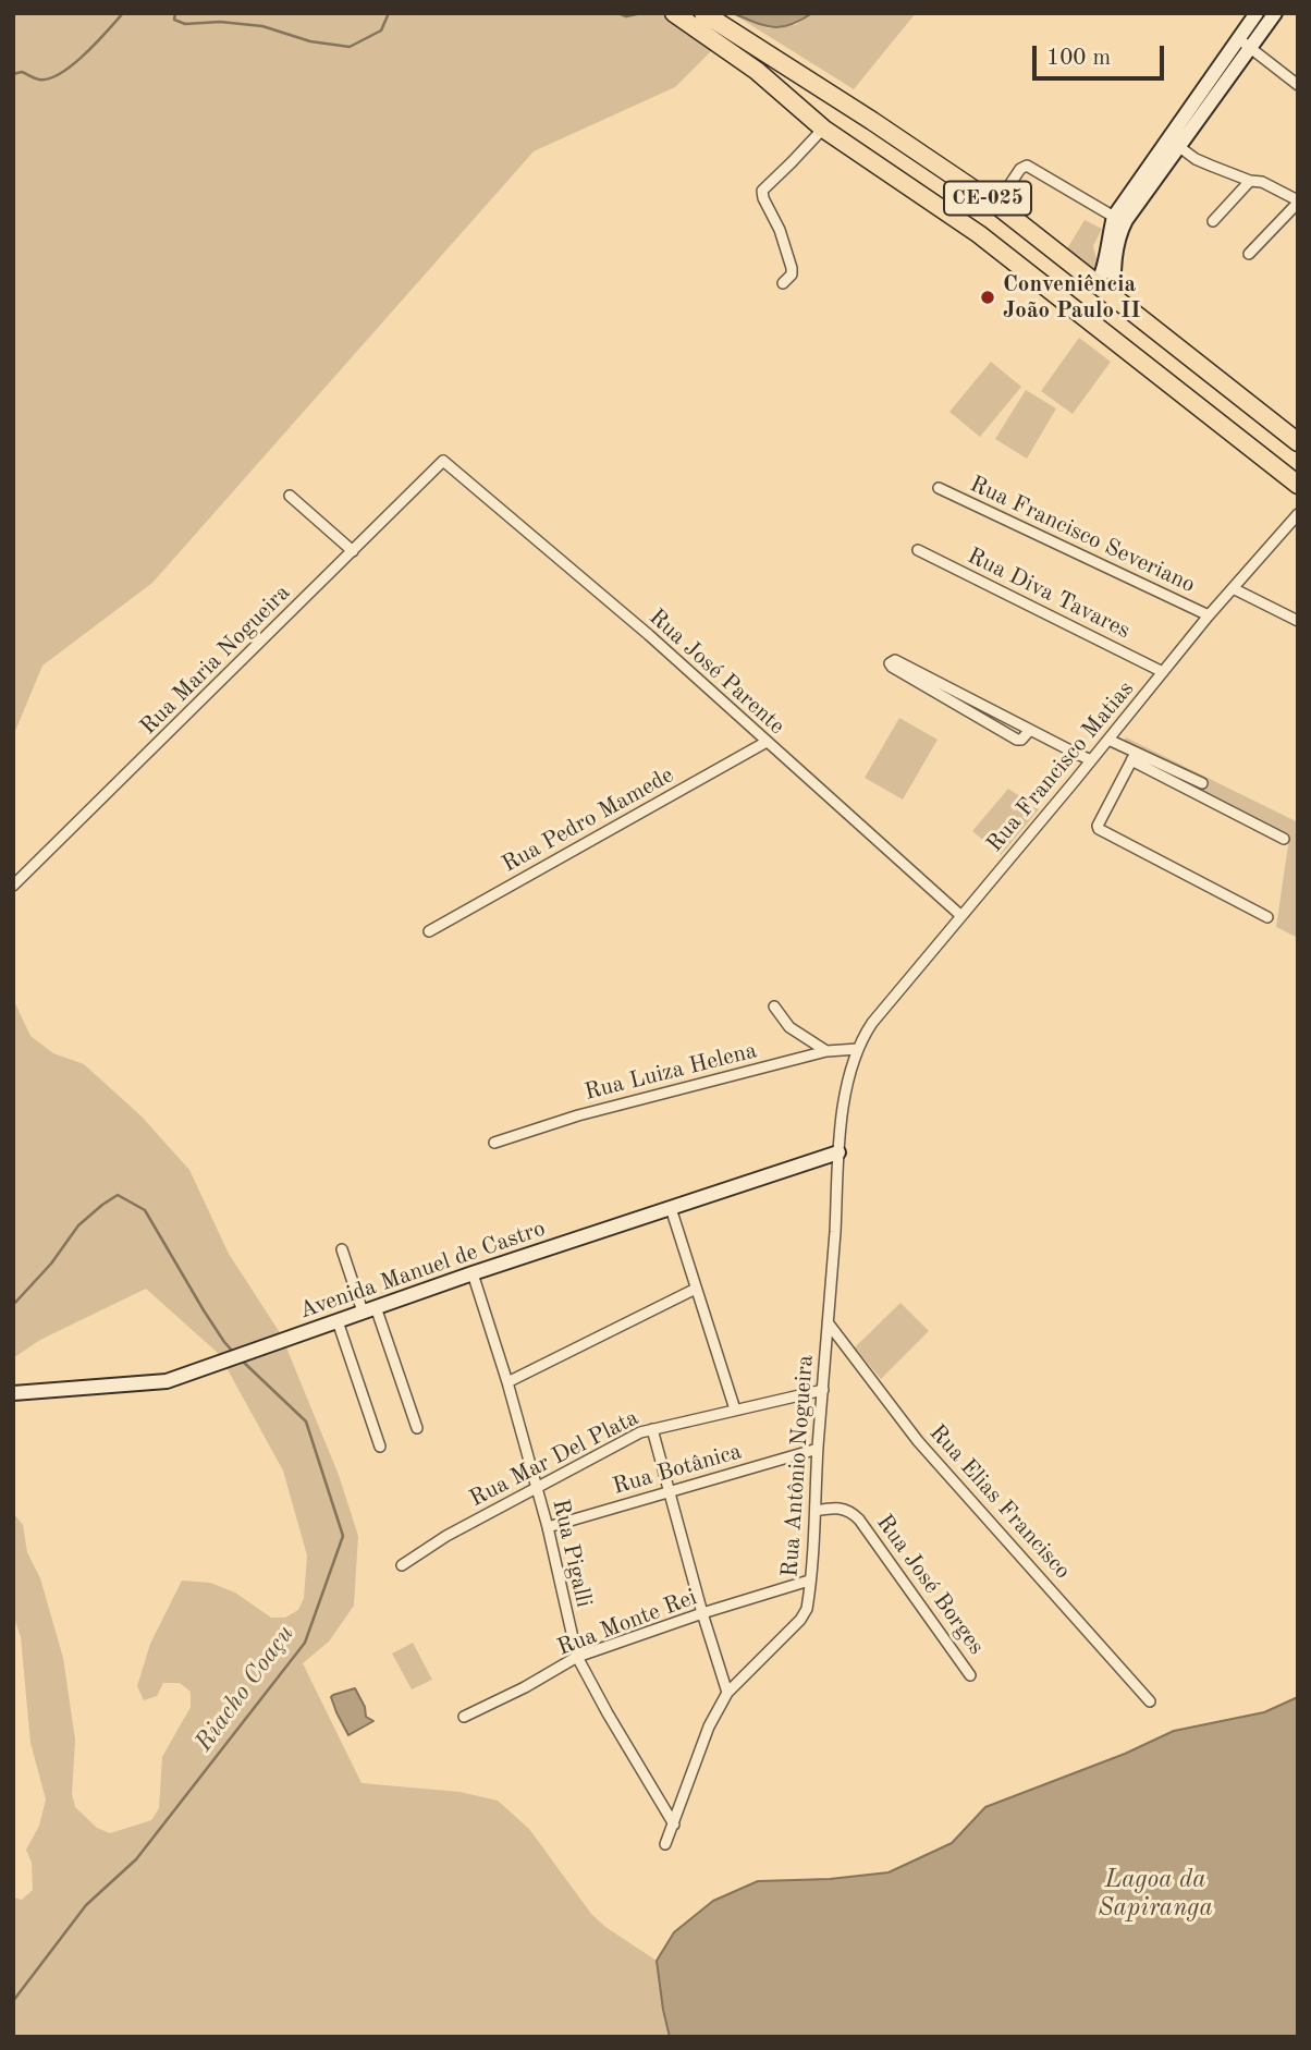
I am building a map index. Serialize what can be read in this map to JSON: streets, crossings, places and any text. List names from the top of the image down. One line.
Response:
{"streets":{"highway":["CE-025"],"street":["Rua Francisco Severiano","Rua Diva Tavares","Rua Maria Nogueira","Rua José Parente","Rua Francisco Matias","Rua Pedro Mamede","Rua Luiza Helena","Avenida Manuel de Castro","Rua Mar Del Plata","Rua Antônio Nogueira","Rua Botânica","Rua Elias Francisco","Rua Pigalli","Rua José Borges","Rua Monte Rei"]},"crossings":[["Rua Francisco Severiano","Rua Francisco Matias"],["Rua Diva Tavares","Rua Francisco Matias"],["Rua Maria Nogueira","Rua José Parente"],["Rua José Parente","Rua Francisco Matias"],["Rua José Parente","Rua Pedro Mamede"],["Rua Francisco Matias","Rua Luiza Helena"],["Rua Francisco Matias","Rua Antônio Nogueira"],["Rua Luiza Helena","Rua Antônio Nogueira"],["Avenida Manuel de Castro","Rua Antônio Nogueira"],["Avenida Manuel de Castro","Rua Pigalli"],["Rua Mar Del Plata","Rua Antônio Nogueira"],["Rua Mar Del Plata","Rua Pigalli"],["Rua Antônio Nogueira","Rua Botânica"],["Rua Antônio Nogueira","Rua Elias Francisco"],["Rua Antônio Nogueira","Rua Pigalli"],["Rua Antônio Nogueira","Rua José Borges"],["Rua Antônio Nogueira","Rua Monte Rei"],["Rua Botânica","Rua Pigalli"],["Rua Pigalli","Rua Monte Rei"]],"water":["Riacho Coaçu","Lagoa da Sapiranga"],"places":["Conveniência João Paulo II"],"scale_bar":"100 m"}
